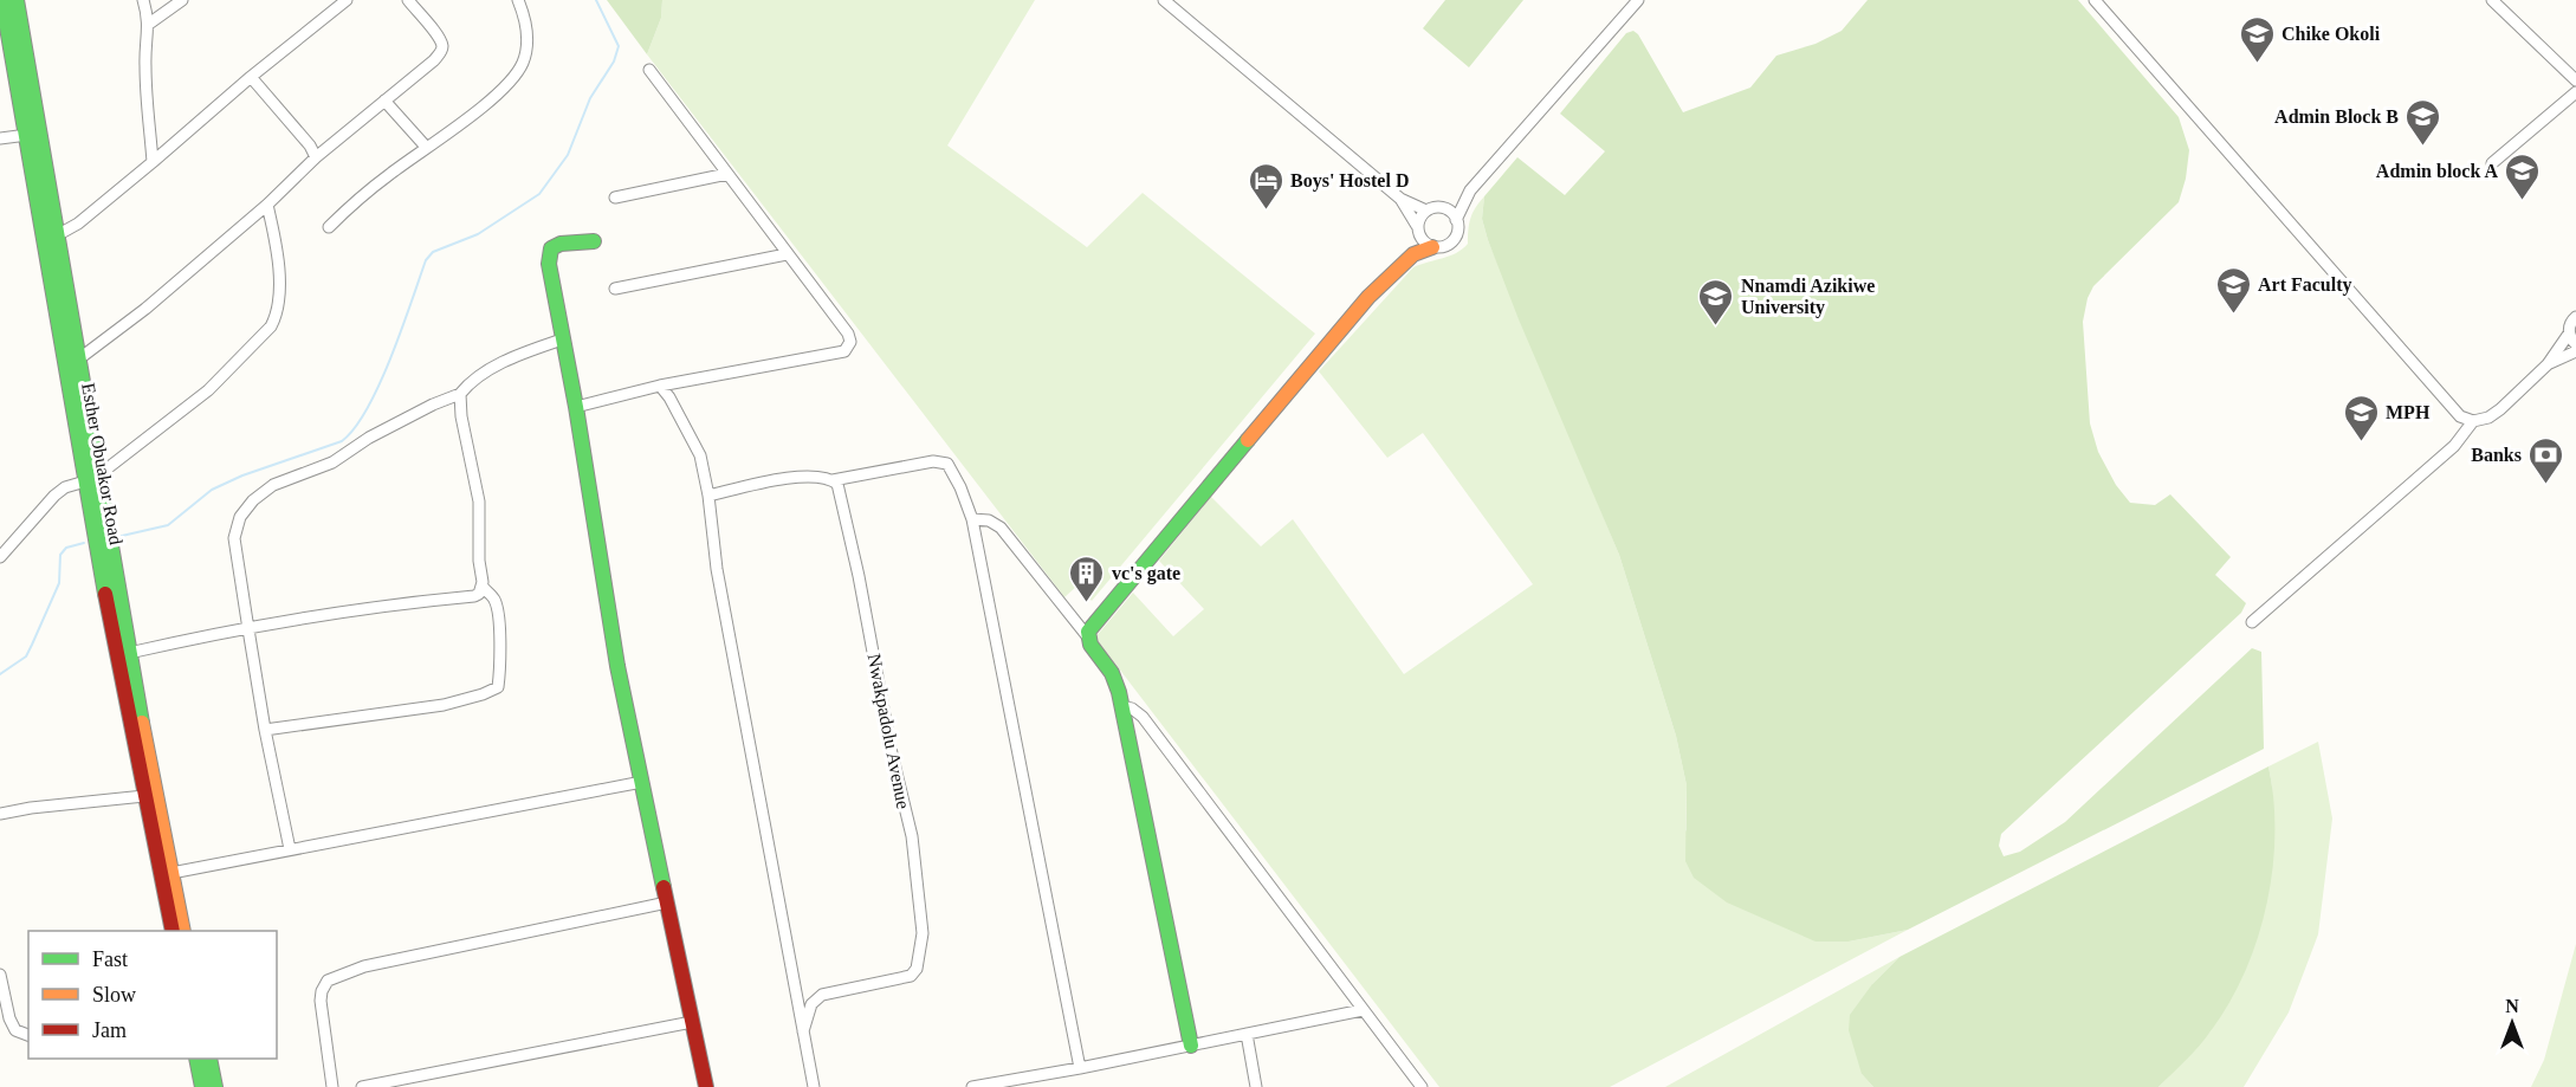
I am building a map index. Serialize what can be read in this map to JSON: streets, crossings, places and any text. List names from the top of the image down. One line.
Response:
{"streets":{"street":["Esther Obuakor Road","Nwakpadolu Avenue"]},"places":{"school or university":["Chike Okoli","Admin Block B","Admin block A","Art Faculty","Nnamdi Azikiwe University","MPH"],"hotel":["Boys' Hostel D"],"bank":["Banks"],"building":["vc's gate"]},"legend":["Fast","Slow","Jam"],"north":"top"}
